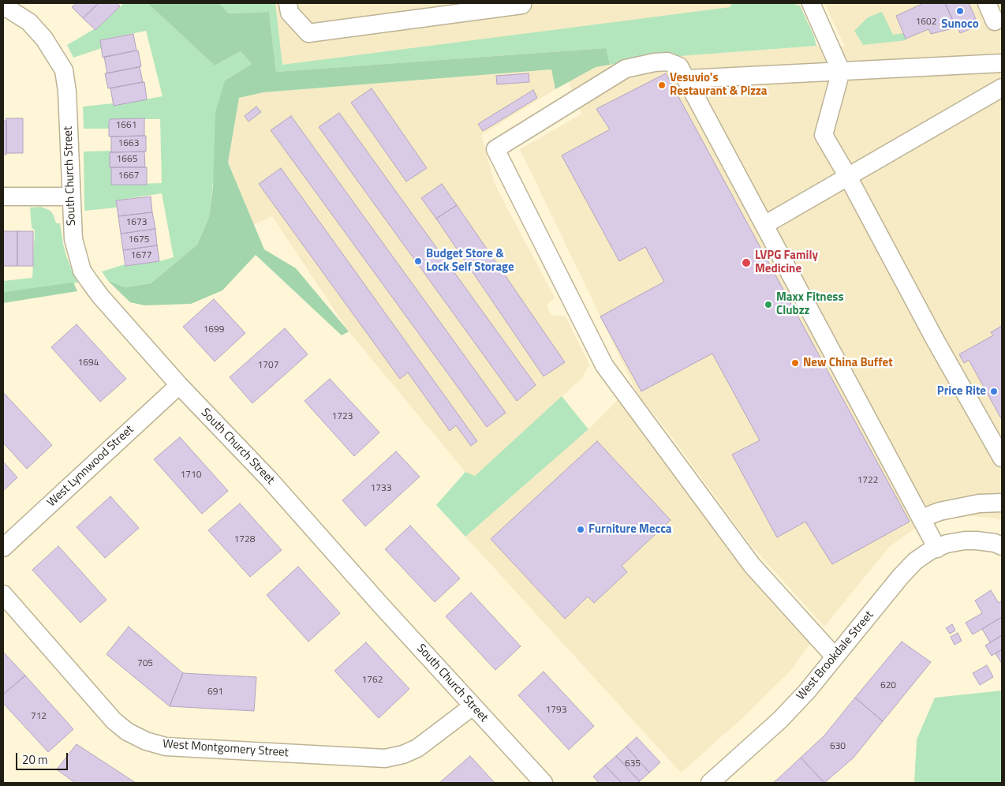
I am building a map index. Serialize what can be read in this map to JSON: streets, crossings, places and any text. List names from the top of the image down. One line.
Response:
{"streets":{"street":["South Church Street","West Lynnwood Street","West Brookdale Street","West Montgomery Street"]},"crossings":[["South Church Street","West Lynnwood Street"],["South Church Street","West Montgomery Street"]],"places":["Sunoco","Vesuvio's Restaurant & Pizza","Budget Store & Lock Self Storage","LVPG Family Medicine","Maxx Fitness Clubzz","New China Buffet","Price Rite","Furniture Mecca"],"house_numbers":["1602","1661","1663","1665","1667","1673","1675","1677","1699","1694","1707","1723","1710","1722","1733","1728","705","1762","620","691","1793","712","630","635"],"scale_bar":"20 m"}
